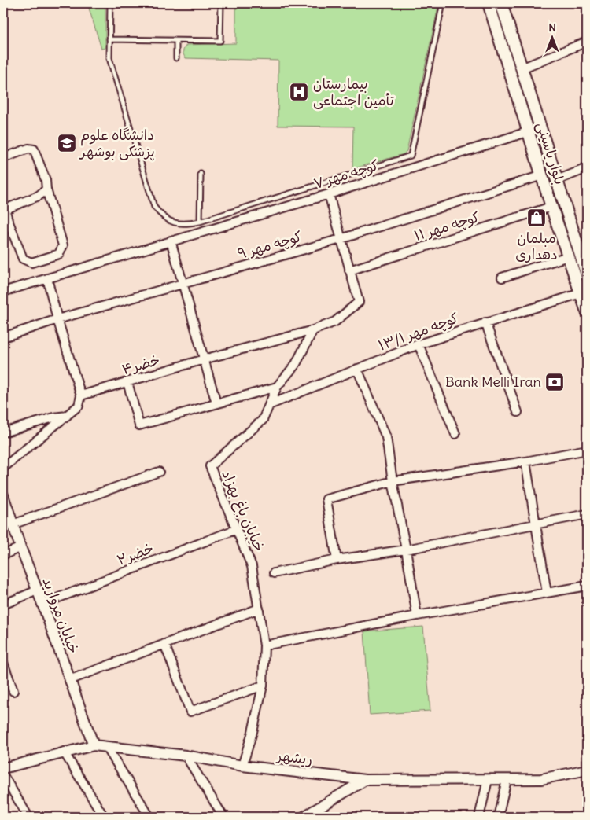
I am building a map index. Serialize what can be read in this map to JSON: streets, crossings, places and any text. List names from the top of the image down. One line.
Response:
{"streets":{"main road":["بلوار یاسینی"],"street":["کوچه مهر ۷","کوچه مهر ۱۱","کوچه مهر ۹","کوچه مهر ۱۳/۱","خضر۴","خیابان باغ بهزاد","خضر۲","خیابان مروارید","ریشهر"]},"crossings":[["بلوار یاسینی","کوچه مهر ۷"],["بلوار یاسینی","کوچه مهر ۱۱"],["بلوار یاسینی","کوچه مهر ۹"],["بلوار یاسینی","کوچه مهر ۱۳/۱"],["کوچه مهر ۱۳/۱","خیابان باغ بهزاد"],["خضر۴","خیابان باغ بهزاد"],["خیابان باغ بهزاد","خضر۲"],["خیابان باغ بهزاد","ریشهر"],["خضر۲","خیابان مروارید"],["خیابان مروارید","ریشهر"]],"places":{"hospital":["بیمارستان تأمین اجتماعی"],"school or university":["دانشگاه علوم پزشکی بوشهر"],"shop":["مبلمان دهداری"],"bank":["Bank Melli Iran"]},"north":"top"}
